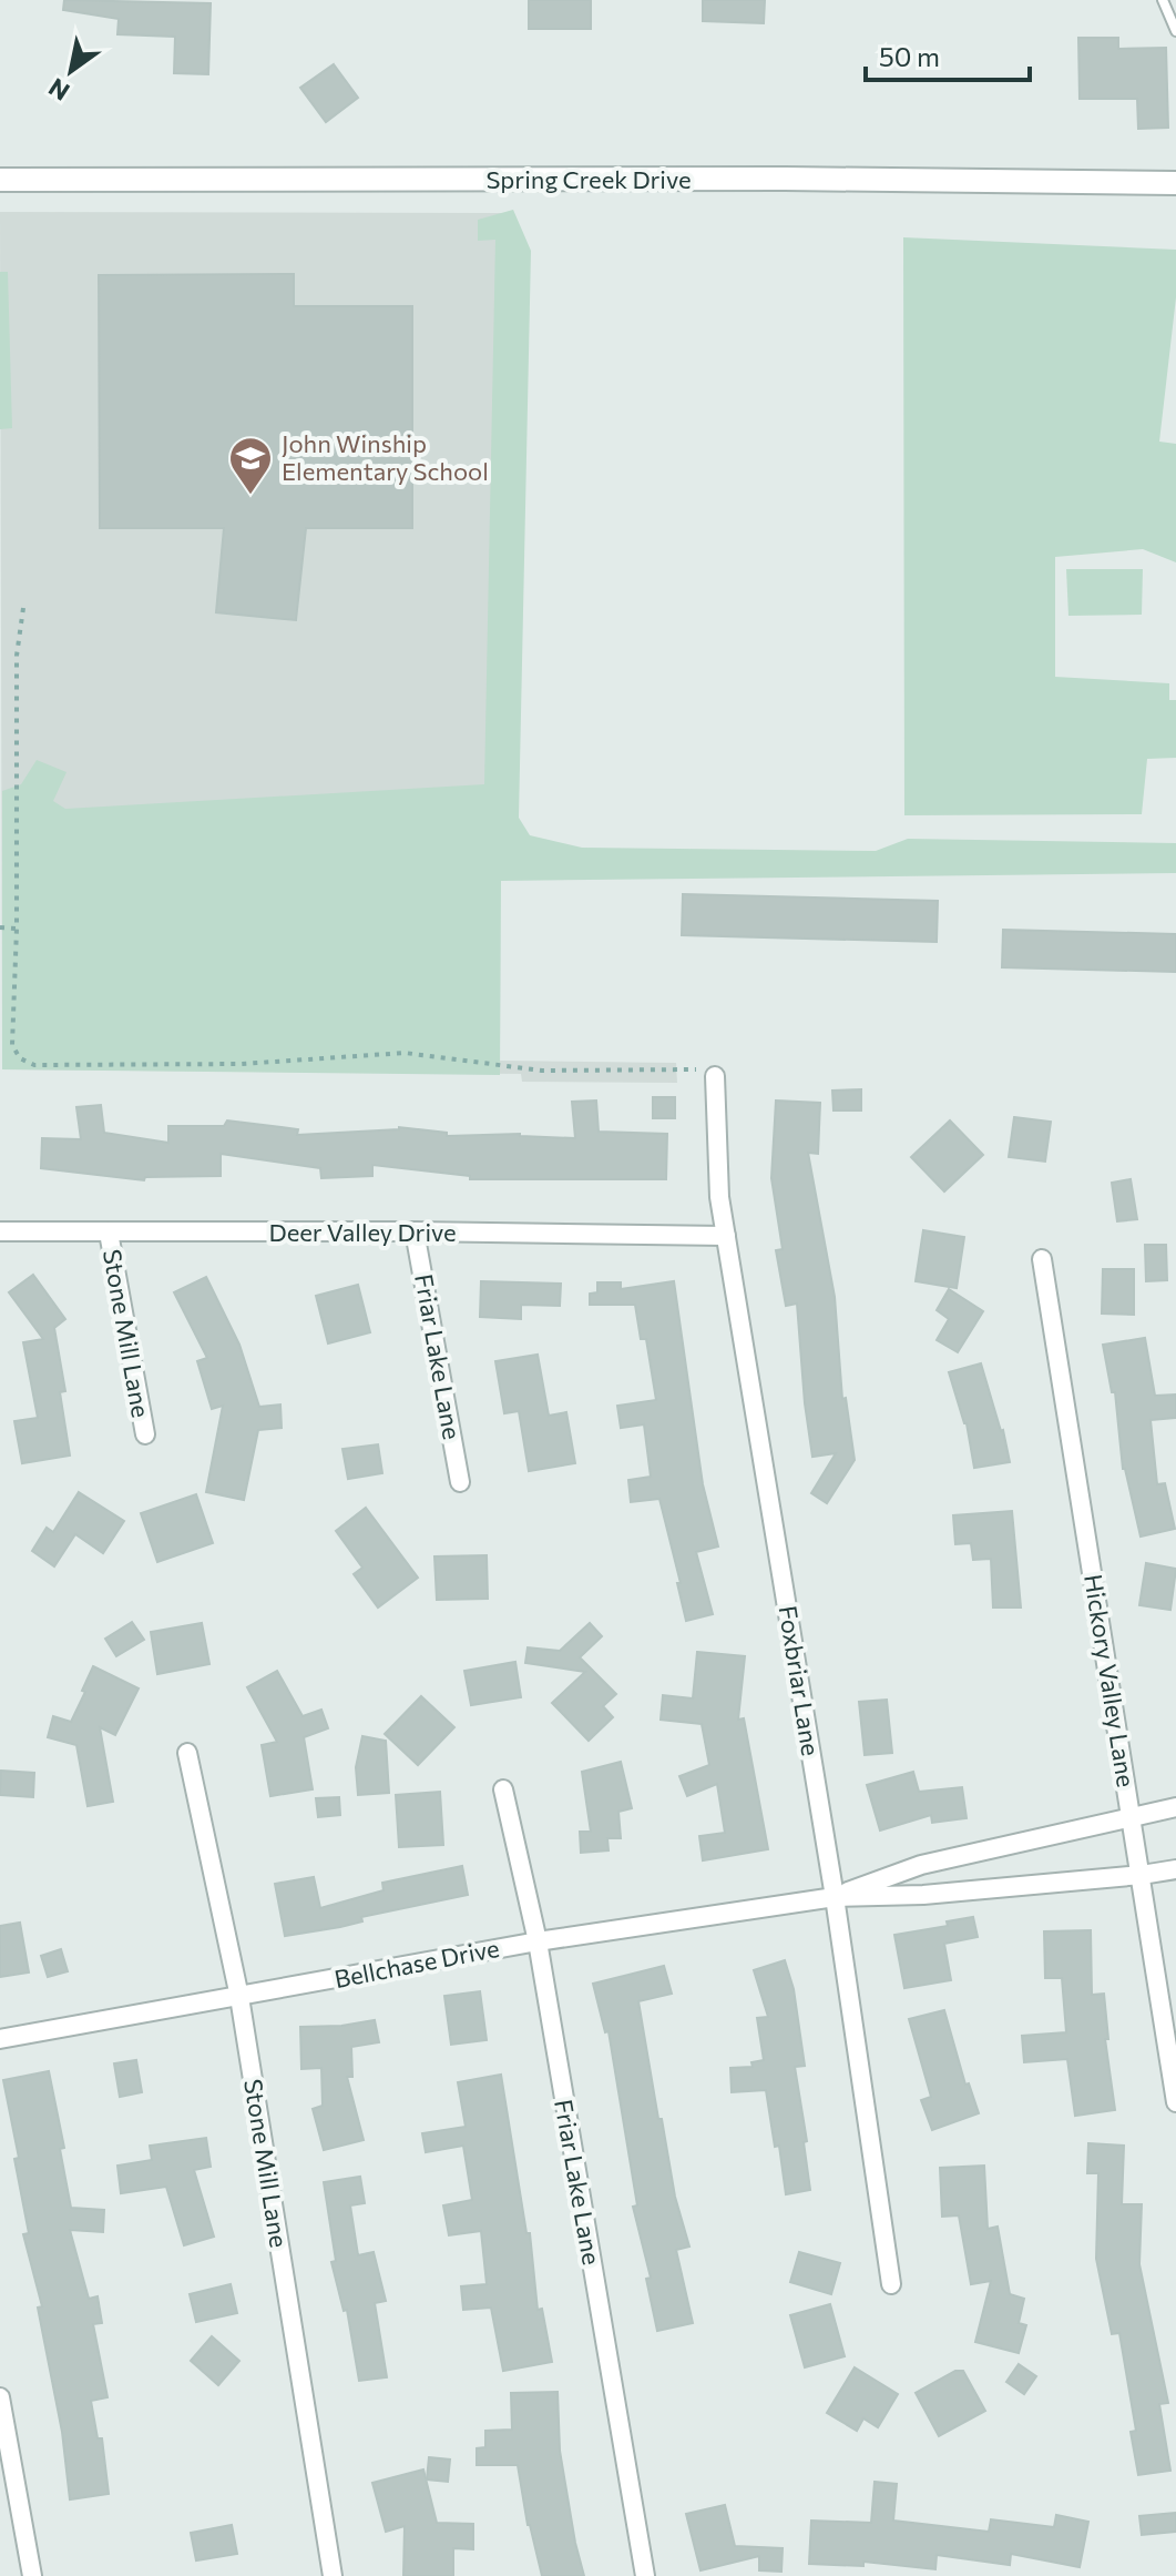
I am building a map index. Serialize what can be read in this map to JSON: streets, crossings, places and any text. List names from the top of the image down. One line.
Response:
{"streets":{"street":["Spring Creek Drive","Deer Valley Drive","Stone Mill Lane","Friar Lake Lane","Foxbriar Lane","Hickory Valley Lane","Bellchase Drive"]},"crossings":[["Deer Valley Drive","Stone Mill Lane"],["Deer Valley Drive","Friar Lake Lane"],["Deer Valley Drive","Foxbriar Lane"],["Stone Mill Lane","Bellchase Drive"],["Friar Lake Lane","Bellchase Drive"],["Foxbriar Lane","Bellchase Drive"],["Hickory Valley Lane","Bellchase Drive"]],"places":{"school or university":["John Winship Elementary School"]},"scale_bar":"50 m","north":"bottom left"}
